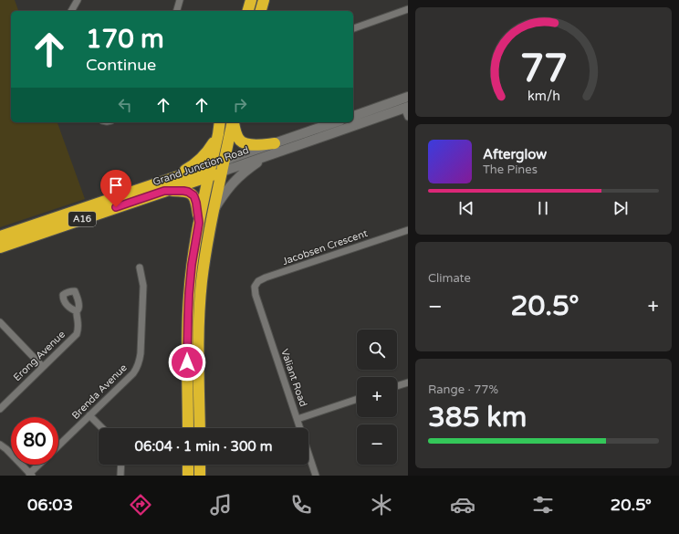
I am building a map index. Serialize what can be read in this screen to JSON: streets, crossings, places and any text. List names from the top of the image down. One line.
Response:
{"streets":{"highway":["Grand Junction Road","A16"],"street":["Jacobsen Crescent","Erong Avenue","Valiant Road","Brenda Avenue"]},"crossings":[["Jacobsen Crescent","Valiant Road"]],"page":{"turn":["170 m","Continue"],"song":["Afterglow","The Pines"],"tile":["Climate",["Range · 77%","385 km"]],"heat":["−","20.5°","+"],"map_buttons":["+","−"],"limit":"80","trip":"06:04 · 1 min · 300 m","tabs":["06:03","20.5°"],"gauge":["77","km/h"]}}
